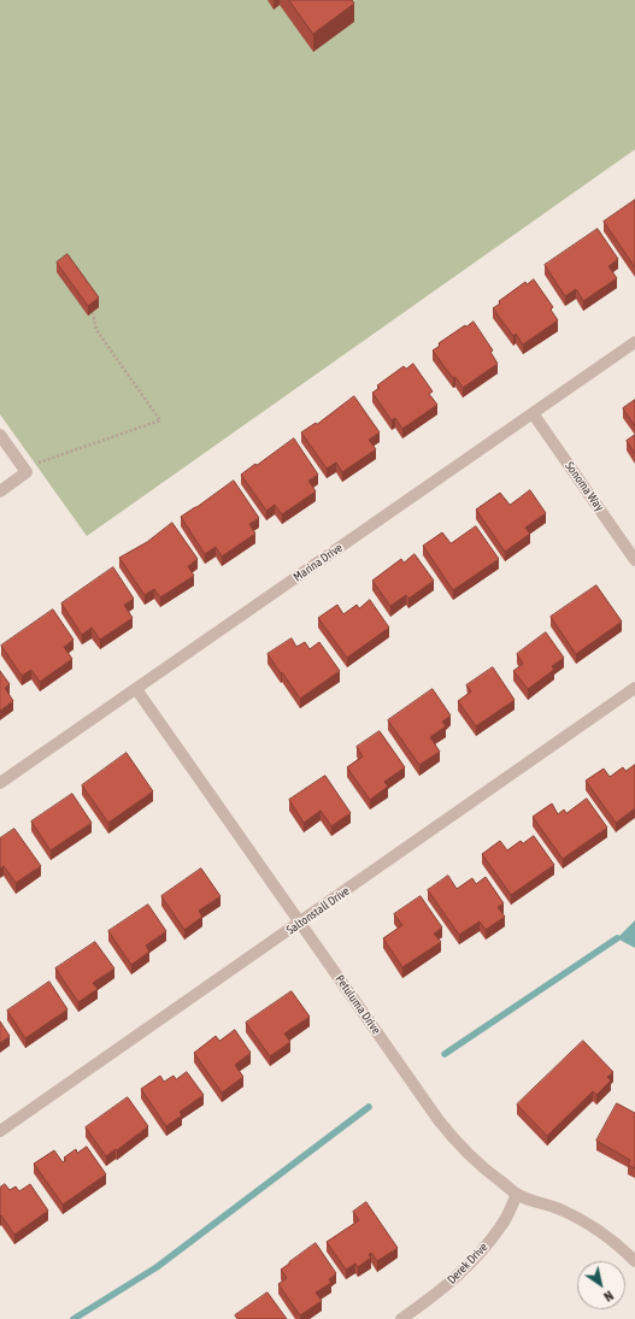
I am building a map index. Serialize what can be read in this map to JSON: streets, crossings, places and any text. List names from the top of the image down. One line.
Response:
{"streets":{"street":["Sonoma Way","Marina Drive","Saltonstall Drive","Petuluma Drive","Derek Drive"]},"crossings":[["Sonoma Way","Marina Drive"],["Marina Drive","Petuluma Drive"],["Saltonstall Drive","Petuluma Drive"],["Petuluma Drive","Derek Drive"]],"north":"bottom right"}
